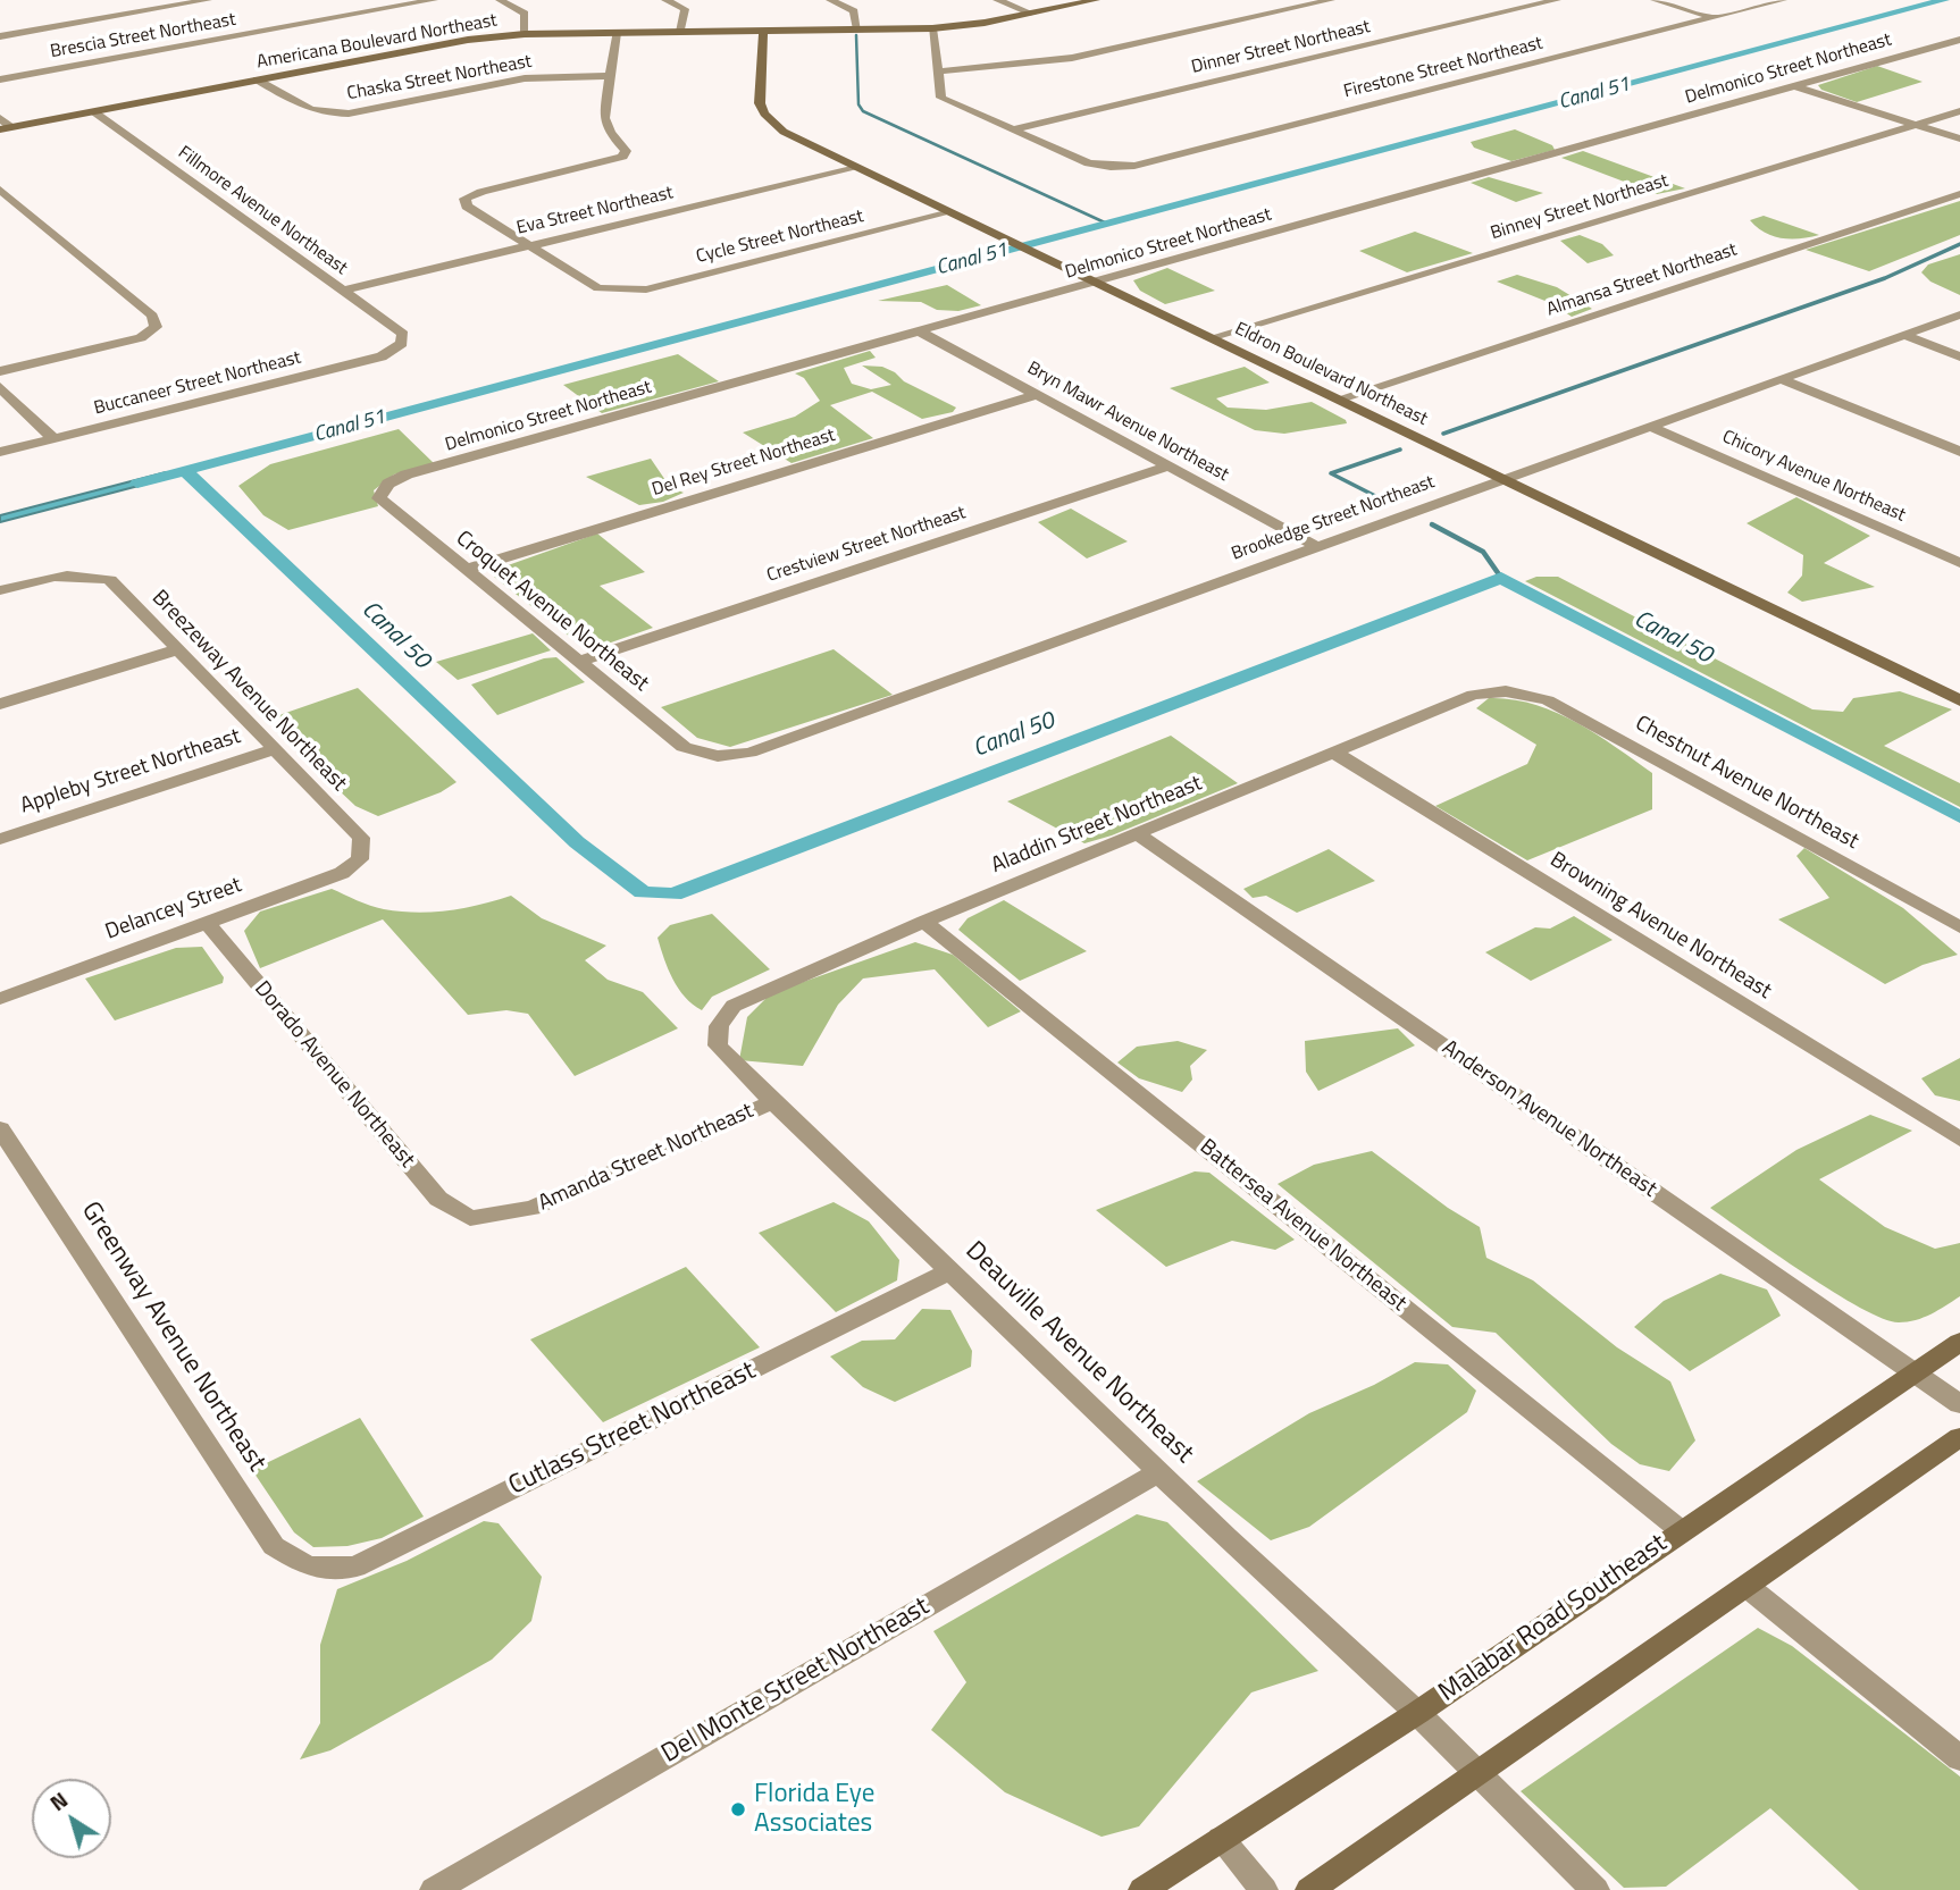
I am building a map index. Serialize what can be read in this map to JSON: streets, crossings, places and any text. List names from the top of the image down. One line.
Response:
{"streets":{"street":["Brescia Street Northeast","Americana Boulevard Northeast","Dinner Street Northeast","Firestone Street Northeast","Delmonico Street Northeast","Chaska Street Northeast","Binney Street Northeast","Fillmore Avenue Northeast","Eva Street Northeast","Cycle Street Northeast","Almansa Street Northeast","Eldron Boulevard Northeast","Buccaneer Street Northeast","Bryn Mawr Avenue Northeast","Del Rey Street Northeast","Chicory Avenue Northeast","Brookedge Street Northeast","Crestview Street Northeast","Croquet Avenue Northeast","Breezeway Avenue Northeast","Appleby Street Northeast","Chestnut Avenue Northeast","Aladdin Street Northeast","Delancey Street","Browning Avenue Northeast","Dorado Avenue Northeast","Anderson Avenue Northeast","Amanda Street Northeast","Battersea Avenue Northeast","Greenway Avenue Northeast","Deauville Avenue Northeast","Cutlass Street Northeast","Malabar Road Southeast","Del Monte Street Northeast"]},"crossings":[["Americana Boulevard Northeast","Chaska Street Northeast"],["Americana Boulevard Northeast","Fillmore Avenue Northeast"],["Americana Boulevard Northeast","Eldron Boulevard Northeast"],["Dinner Street Northeast","Firestone Street Northeast"],["Delmonico Street Northeast","Eldron Boulevard Northeast"],["Delmonico Street Northeast","Bryn Mawr Avenue Northeast"],["Delmonico Street Northeast","Croquet Avenue Northeast"],["Binney Street Northeast","Eldron Boulevard Northeast"],["Fillmore Avenue Northeast","Eva Street Northeast"],["Fillmore Avenue Northeast","Buccaneer Street Northeast"],["Eva Street Northeast","Cycle Street Northeast"],["Eva Street Northeast","Eldron Boulevard Northeast"],["Cycle Street Northeast","Eldron Boulevard Northeast"],["Almansa Street Northeast","Eldron Boulevard Northeast"],["Eldron Boulevard Northeast","Brookedge Street Northeast"],["Bryn Mawr Avenue Northeast","Del Rey Street Northeast"],["Bryn Mawr Avenue Northeast","Brookedge Street Northeast"],["Bryn Mawr Avenue Northeast","Crestview Street Northeast"],["Del Rey Street Northeast","Croquet Avenue Northeast"],["Chicory Avenue Northeast","Brookedge Street Northeast"],["Brookedge Street Northeast","Croquet Avenue Northeast"],["Crestview Street Northeast","Croquet Avenue Northeast"],["Breezeway Avenue Northeast","Appleby Street Northeast"],["Breezeway Avenue Northeast","Delancey Street"],["Chestnut Avenue Northeast","Aladdin Street Northeast"],["Aladdin Street Northeast","Browning Avenue Northeast"],["Aladdin Street Northeast","Anderson Avenue Northeast"],["Aladdin Street Northeast","Battersea Avenue Northeast"],["Aladdin Street Northeast","Deauville Avenue Northeast"],["Delancey Street","Dorado Avenue Northeast"],["Dorado Avenue Northeast","Amanda Street Northeast"],["Anderson Avenue Northeast","Malabar Road Southeast"],["Amanda Street Northeast","Deauville Avenue Northeast"],["Battersea Avenue Northeast","Malabar Road Southeast"],["Greenway Avenue Northeast","Cutlass Street Northeast"],["Deauville Avenue Northeast","Cutlass Street Northeast"],["Deauville Avenue Northeast","Malabar Road Southeast"],["Deauville Avenue Northeast","Del Monte Street Northeast"]],"water":["Canal 51","Canal 50"],"places":["Florida Eye Associates"],"north":"top left"}
